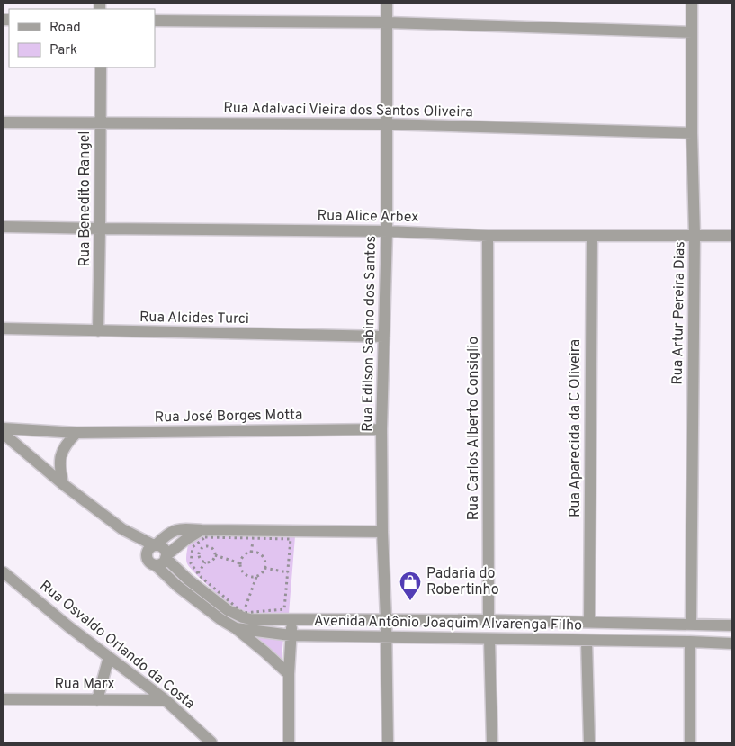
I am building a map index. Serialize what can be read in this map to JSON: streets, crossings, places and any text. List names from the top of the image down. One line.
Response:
{"streets":{"street":["Rua Adalvaci Vieira dos Santos Oliveira","Rua Benedito Rangel","Rua Alice Arbex","Rua Artur Pereira Dias","Rua Alcides Turci","Rua Edilson Sabino dos Santos","Rua José Borges Motta","Rua Carlos Alberto Consiglio","Rua Aparecida da C Oliveira","Avenida Antônio Joaquim Alvarenga Filho","Rua Osvaldo Orlando da Costa","Rua Marx"]},"crossings":[["Rua Adalvaci Vieira dos Santos Oliveira","Rua Benedito Rangel"],["Rua Adalvaci Vieira dos Santos Oliveira","Rua Artur Pereira Dias"],["Rua Adalvaci Vieira dos Santos Oliveira","Rua Edilson Sabino dos Santos"],["Rua Benedito Rangel","Rua Alice Arbex"],["Rua Benedito Rangel","Rua Alcides Turci"],["Rua Alice Arbex","Rua Artur Pereira Dias"],["Rua Alice Arbex","Rua Edilson Sabino dos Santos"],["Rua Alice Arbex","Rua Carlos Alberto Consiglio"],["Rua Alice Arbex","Rua Aparecida da C Oliveira"],["Rua Artur Pereira Dias","Avenida Antônio Joaquim Alvarenga Filho"],["Rua Alcides Turci","Rua Edilson Sabino dos Santos"],["Rua Edilson Sabino dos Santos","Rua José Borges Motta"],["Rua Edilson Sabino dos Santos","Avenida Antônio Joaquim Alvarenga Filho"],["Rua Carlos Alberto Consiglio","Avenida Antônio Joaquim Alvarenga Filho"],["Rua Aparecida da C Oliveira","Avenida Antônio Joaquim Alvarenga Filho"],["Rua Osvaldo Orlando da Costa","Rua Marx"]],"places":{"shop":["Padaria do Robertinho"]},"legend":["Road","Park"]}
